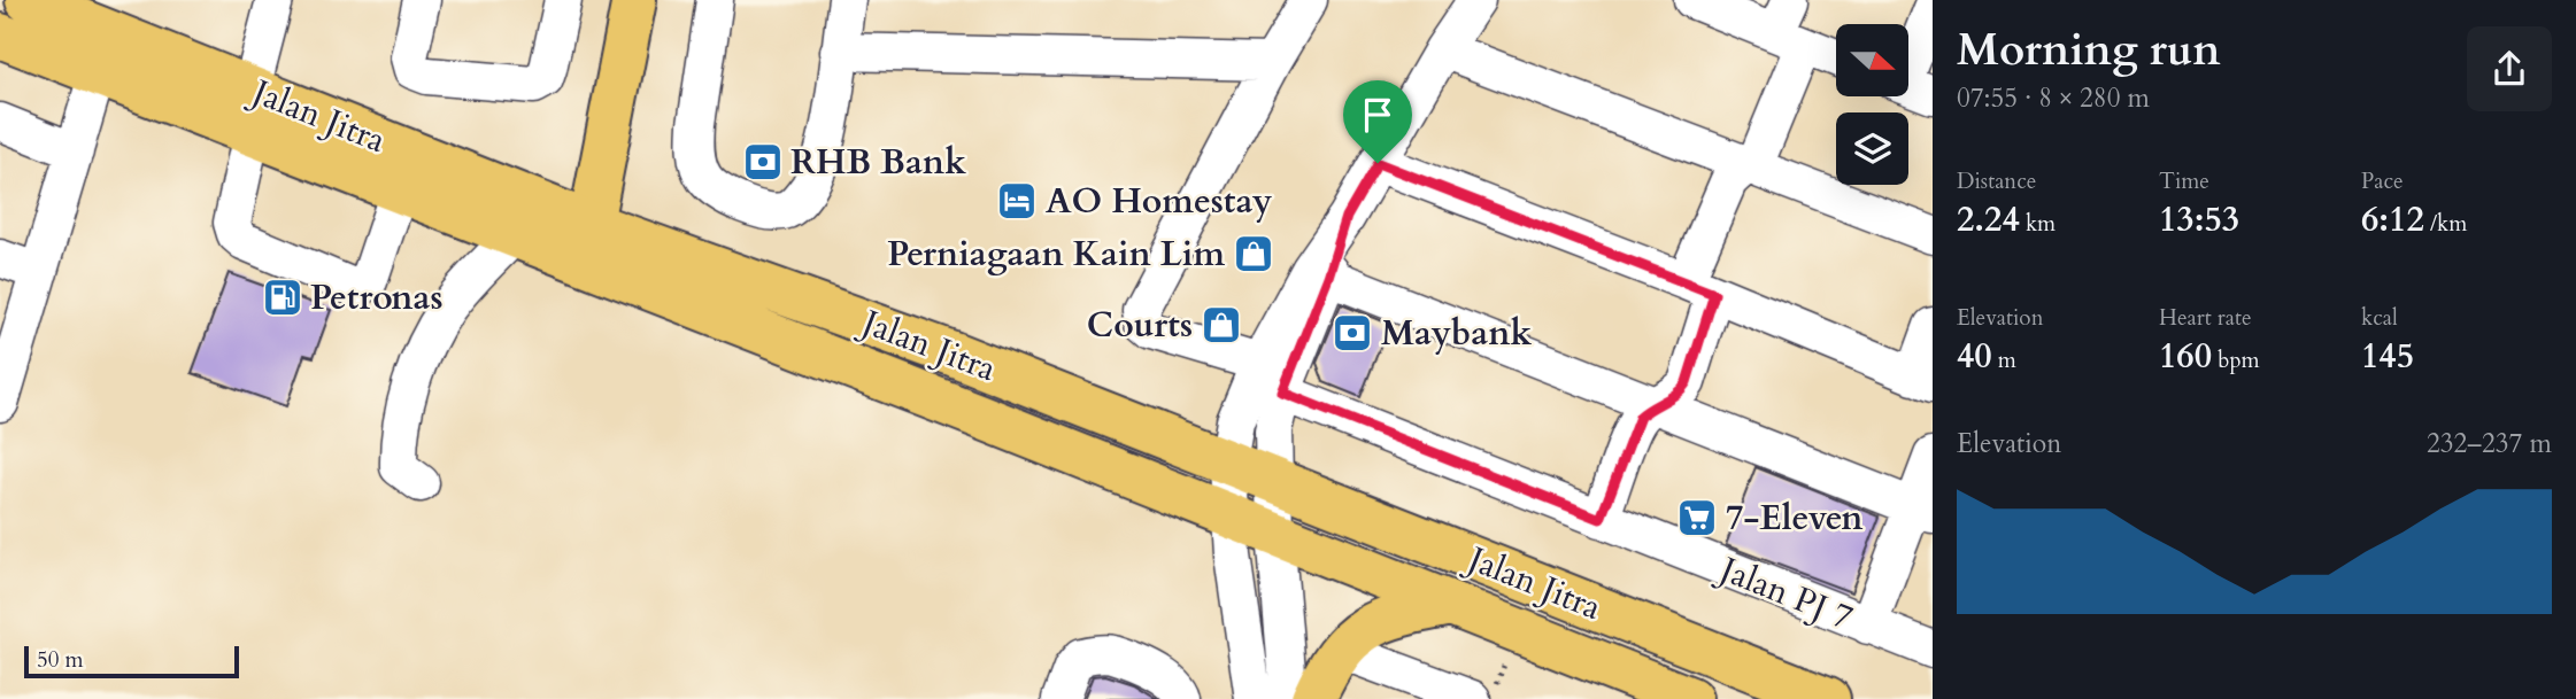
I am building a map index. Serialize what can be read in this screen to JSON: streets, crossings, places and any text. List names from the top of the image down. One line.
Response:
{"streets":{"main road":["Jalan Jitra"],"street":["Jalan PJ 7"]},"places":{"bank":["RHB Bank","Maybank"],"hotel":["AO Homestay"],"shop":["Perniagaan Kain Lim","Courts"],"fuel station":["Petronas"],"supermarket":["7-Eleven"]},"scale_bar":"50 m","north":"right","page":{"heading":["Morning run","07:55 · 8 × 280 m"],"stats":[["Distance","2.24 km"],["Time","13:53"],["Pace","6:12 /km"],["Elevation","40 m"],["Heart rate","160 bpm"],["kcal","145"]],"chart":["Elevation","232–237 m"],"scale":"50 m"}}
